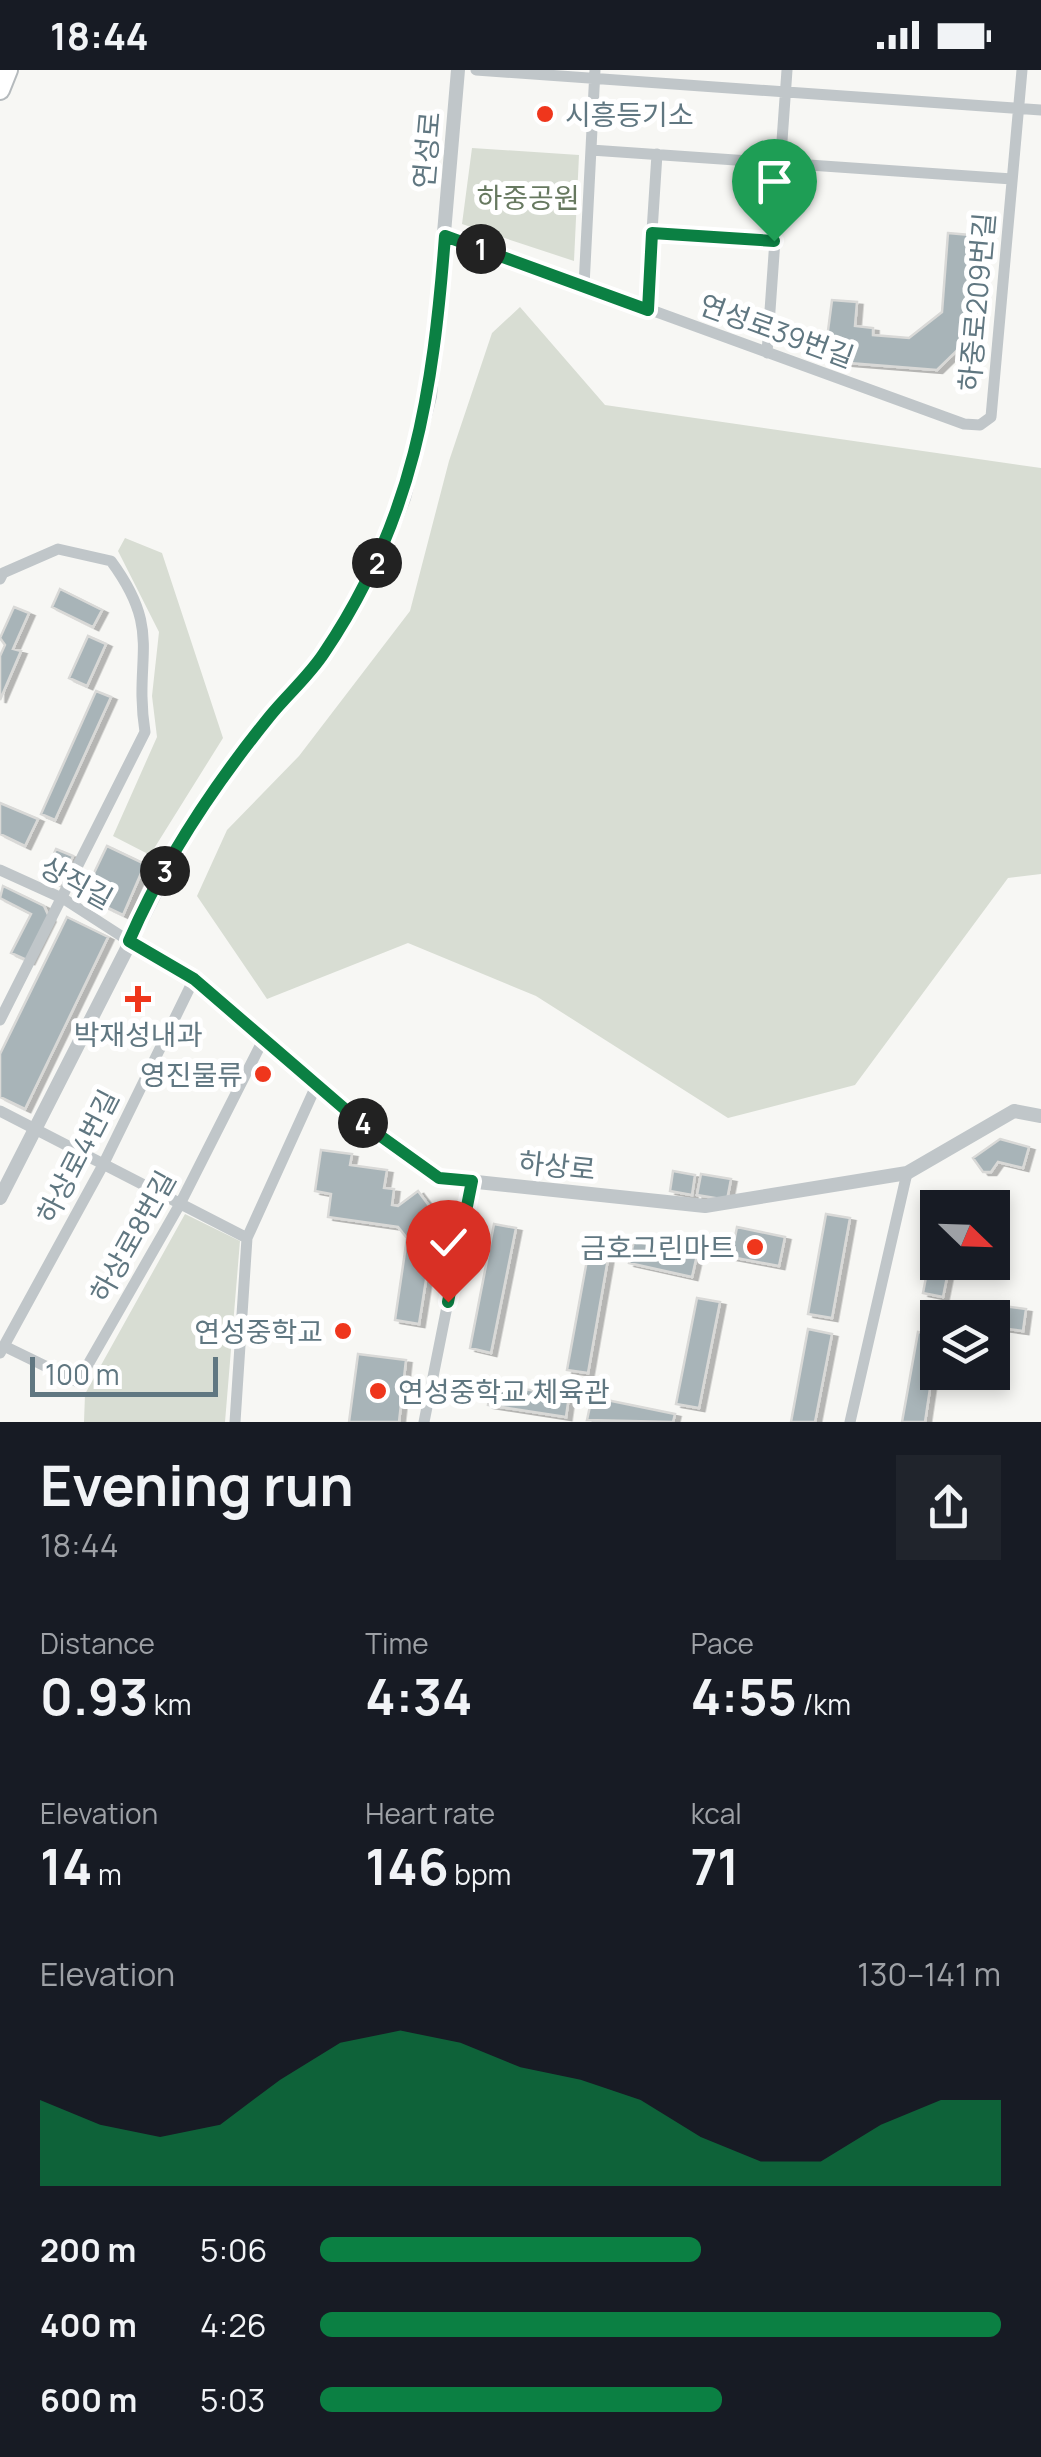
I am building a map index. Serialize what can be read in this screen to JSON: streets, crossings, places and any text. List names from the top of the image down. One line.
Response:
{"streets":{"street":["연성로","하중로209번길","연성로39번길","상직길","하상로4번길","하상로","하상로8번길"]},"crossings":[["연성로","연성로39번길"],["연성로","상직길"],["연성로","하상로"],["하중로209번길","연성로39번길"],["상직길","하상로"],["하상로4번길","하상로"],["하상로4번길","하상로8번길"],["하상로","하상로8번길"]],"parks":["하중공원"],"places":{"other":["시흥등기소","영진물류","금호그린마트","연성중학교","연성중학교 체육관"],"health":["박재성내과"]},"scale_bar":"100 m","north":"bottom right","page":{"status":"18:44","pins":["1","2","3","4"],"scale":"100 m","heading":["Evening run","18:44"],"stats":[["Distance","0.93 km"],["Time","4:34"],["Pace","4:55 /km"],["Elevation","14 m"],["Heart rate","146 bpm"],["kcal","71"]],"chart":["Elevation","130–141 m"],"list":[{"name":"200 m","note":"5:06"},{"name":"400 m","note":"4:26"},{"name":"600 m","note":"5:03"}]}}
